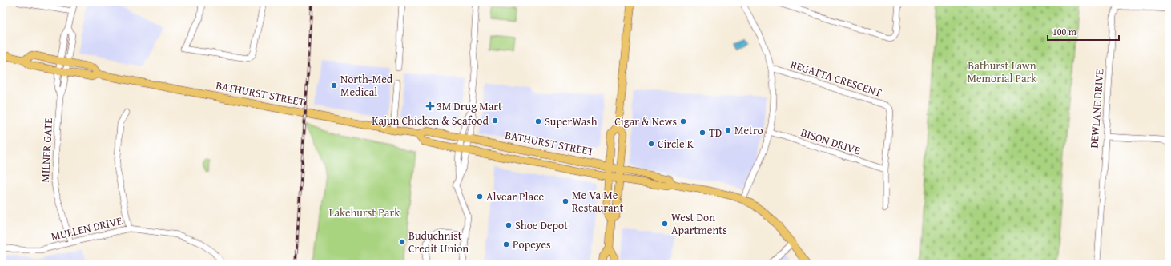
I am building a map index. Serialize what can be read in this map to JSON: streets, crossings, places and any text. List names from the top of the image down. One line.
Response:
{"streets":{"main road":["BATHURST STREET"],"street":["REGATTA CRESCENT","DEWLANE DRIVE","BISON DRIVE","MILNER GATE","MULLEN DRIVE"]},"crossings":[["REGATTA CRESCENT","BISON DRIVE"],["BATHURST STREET","MILNER GATE"],["MILNER GATE","MULLEN DRIVE"]],"parks":["Bathurst Lawn Memorial Park","Lakehurst Park"],"places":{"other":["North-Med Medical","Kajun Chicken & Seafood","SuperWash","Cigar & News","Metro","TD","Circle K","Alvear Place","Me Va Me Restaurant","West Don Apartments","Shoe Depot","Buduchnist Credit Union","Popeyes"],"health":["3M Drug Mart"]},"scale_bar":"100 m"}
